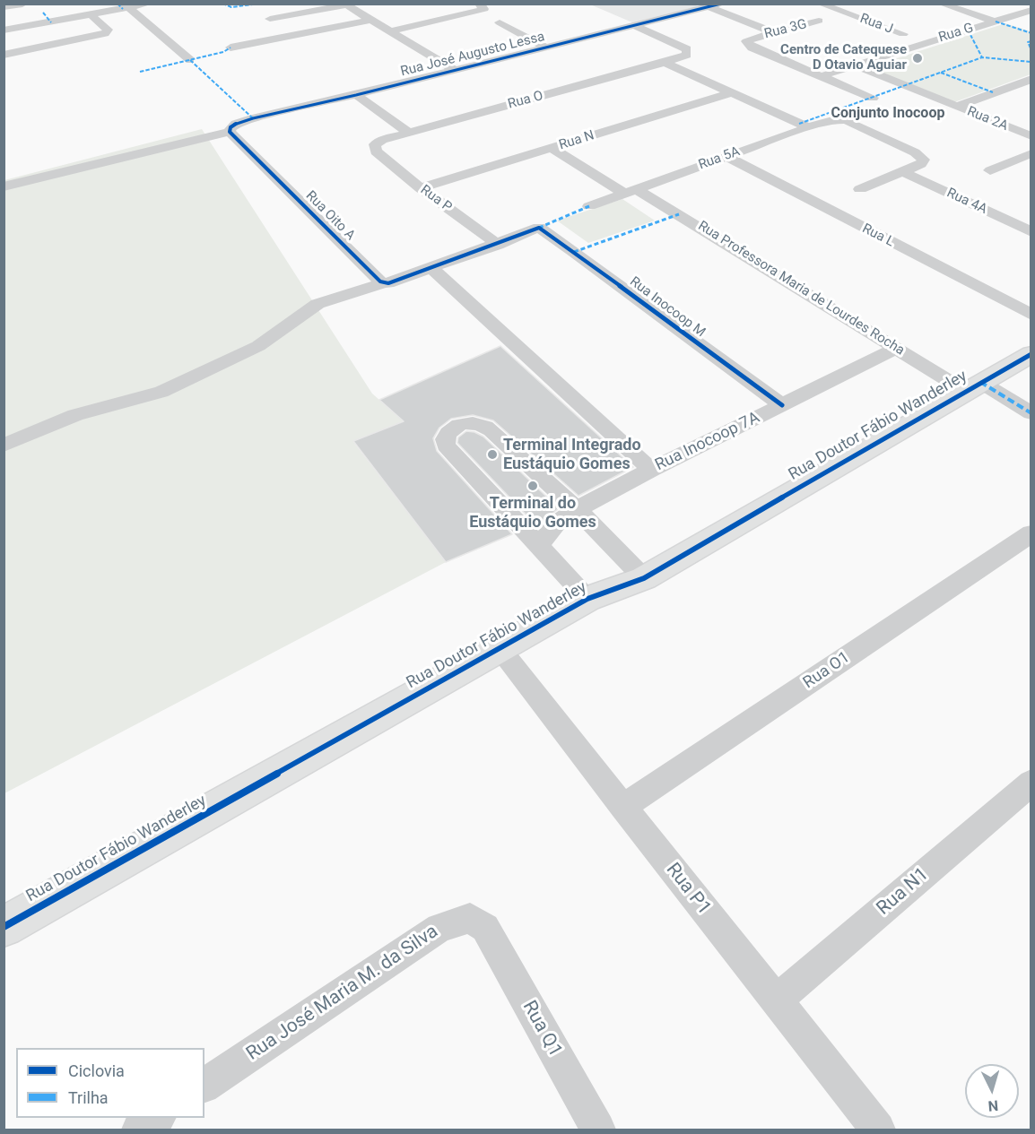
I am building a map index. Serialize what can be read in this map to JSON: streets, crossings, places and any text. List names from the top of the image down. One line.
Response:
{"streets":{"street":["Rua J","Rua 3G","Rua G","Rua José Augusto Lessa","Rua O","Rua 2A","Rua N","Rua 5A","Rua P","Rua 4A","Rua Oito A","Rua L","Rua Professora Maria de Lourdes Rocha","Rua Inocoop M","Rua Doutor Fábio Wanderley","Rua Inocoop 7A","Rua O1","Rua P1","Rua N1","Rua José Maria M. da Silva","Rua Q1"]},"crossings":[["Rua 3G","Rua G"],["Rua G","Rua 2A"],["Rua José Augusto Lessa","Rua O"],["Rua José Augusto Lessa","Rua Oito A"],["Rua O","Rua P"],["Rua N","Rua P"],["Rua N","Rua Professora Maria de Lourdes Rocha"],["Rua 5A","Rua 4A"],["Rua 5A","Rua L"],["Rua 5A","Rua Professora Maria de Lourdes Rocha"],["Rua P","Rua Inocoop M"],["Rua Professora Maria de Lourdes Rocha","Rua Doutor Fábio Wanderley"],["Rua Professora Maria de Lourdes Rocha","Rua Inocoop 7A"],["Rua Inocoop M","Rua Inocoop 7A"],["Rua Doutor Fábio Wanderley","Rua P1"],["Rua O1","Rua P1"],["Rua P1","Rua N1"],["Rua José Maria M. da Silva","Rua Q1"]],"districts":["Conjunto Inocoop"],"places":["Centro de Catequese D Otavio Aguiar","Terminal Integrado Eustáquio Gomes","Terminal do Eustáquio Gomes"],"legend":["Ciclovia","Trilha"],"north":"bottom"}
